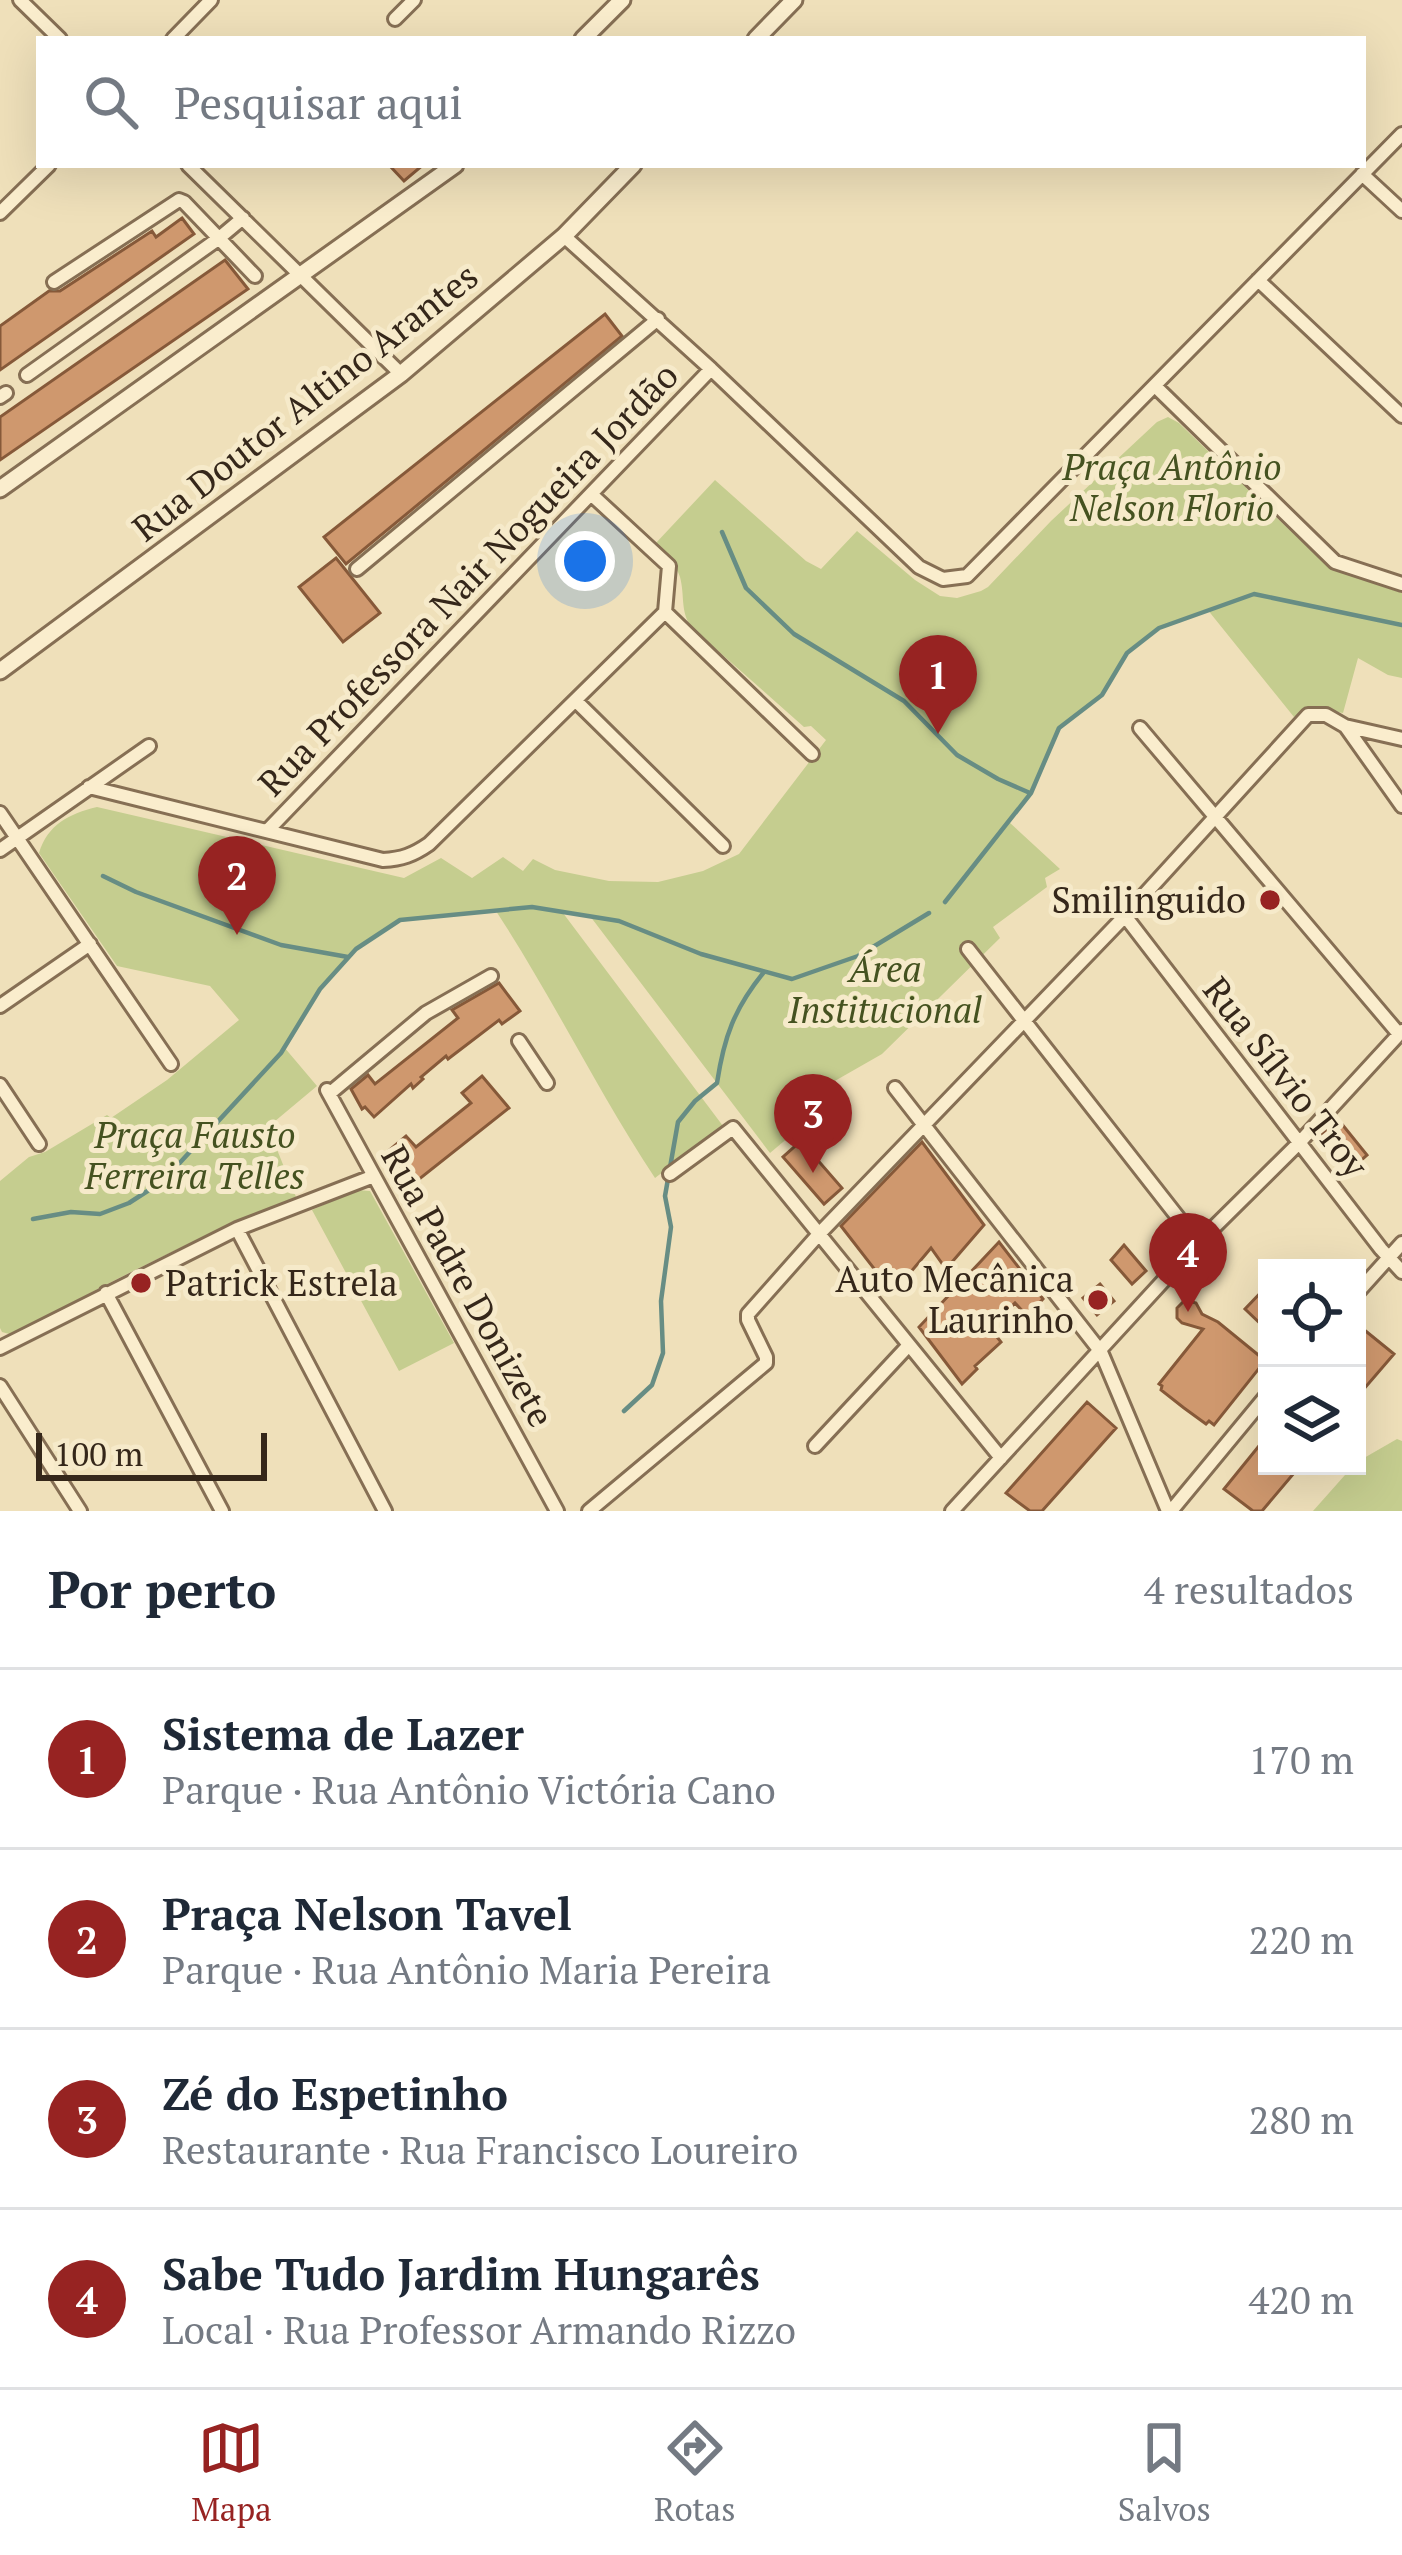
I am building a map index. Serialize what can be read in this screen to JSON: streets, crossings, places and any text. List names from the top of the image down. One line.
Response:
{"streets":{"street":["Rua Doutor Altino Arantes","Rua Professora Nair Nogueira Jordão","Rua Sílvio Troy","Rua Padre Donizete"]},"parks":["Praça Antônio Nelson Florio","Área Institucional","Praça Fausto Ferreira Telles"],"places":["Smilinguido","Patrick Estrela","Auto Mecânica Laurinho"],"scale_bar":"100 m","page":{"search":"Pesquisar aqui","pins":["1","2","3","4"],"scale":"100 m","heading":["Por perto","4 resultados"],"list":[{"mark":"1","name":"Sistema de Lazer","note":"Parque · Rua Antônio Victória Cano","value":"170 m"},{"mark":"2","name":"Praça Nelson Tavel","note":"Parque · Rua Antônio Maria Pereira","value":"220 m"},{"mark":"3","name":"Zé do Espetinho","note":"Restaurante · Rua Francisco Loureiro","value":"280 m"},{"mark":"4","name":"Sabe Tudo Jardim Hungarês","note":"Local · Rua Professor Armando Rizzo","value":"420 m"}],"nav":["Mapa","Rotas","Salvos"]}}
